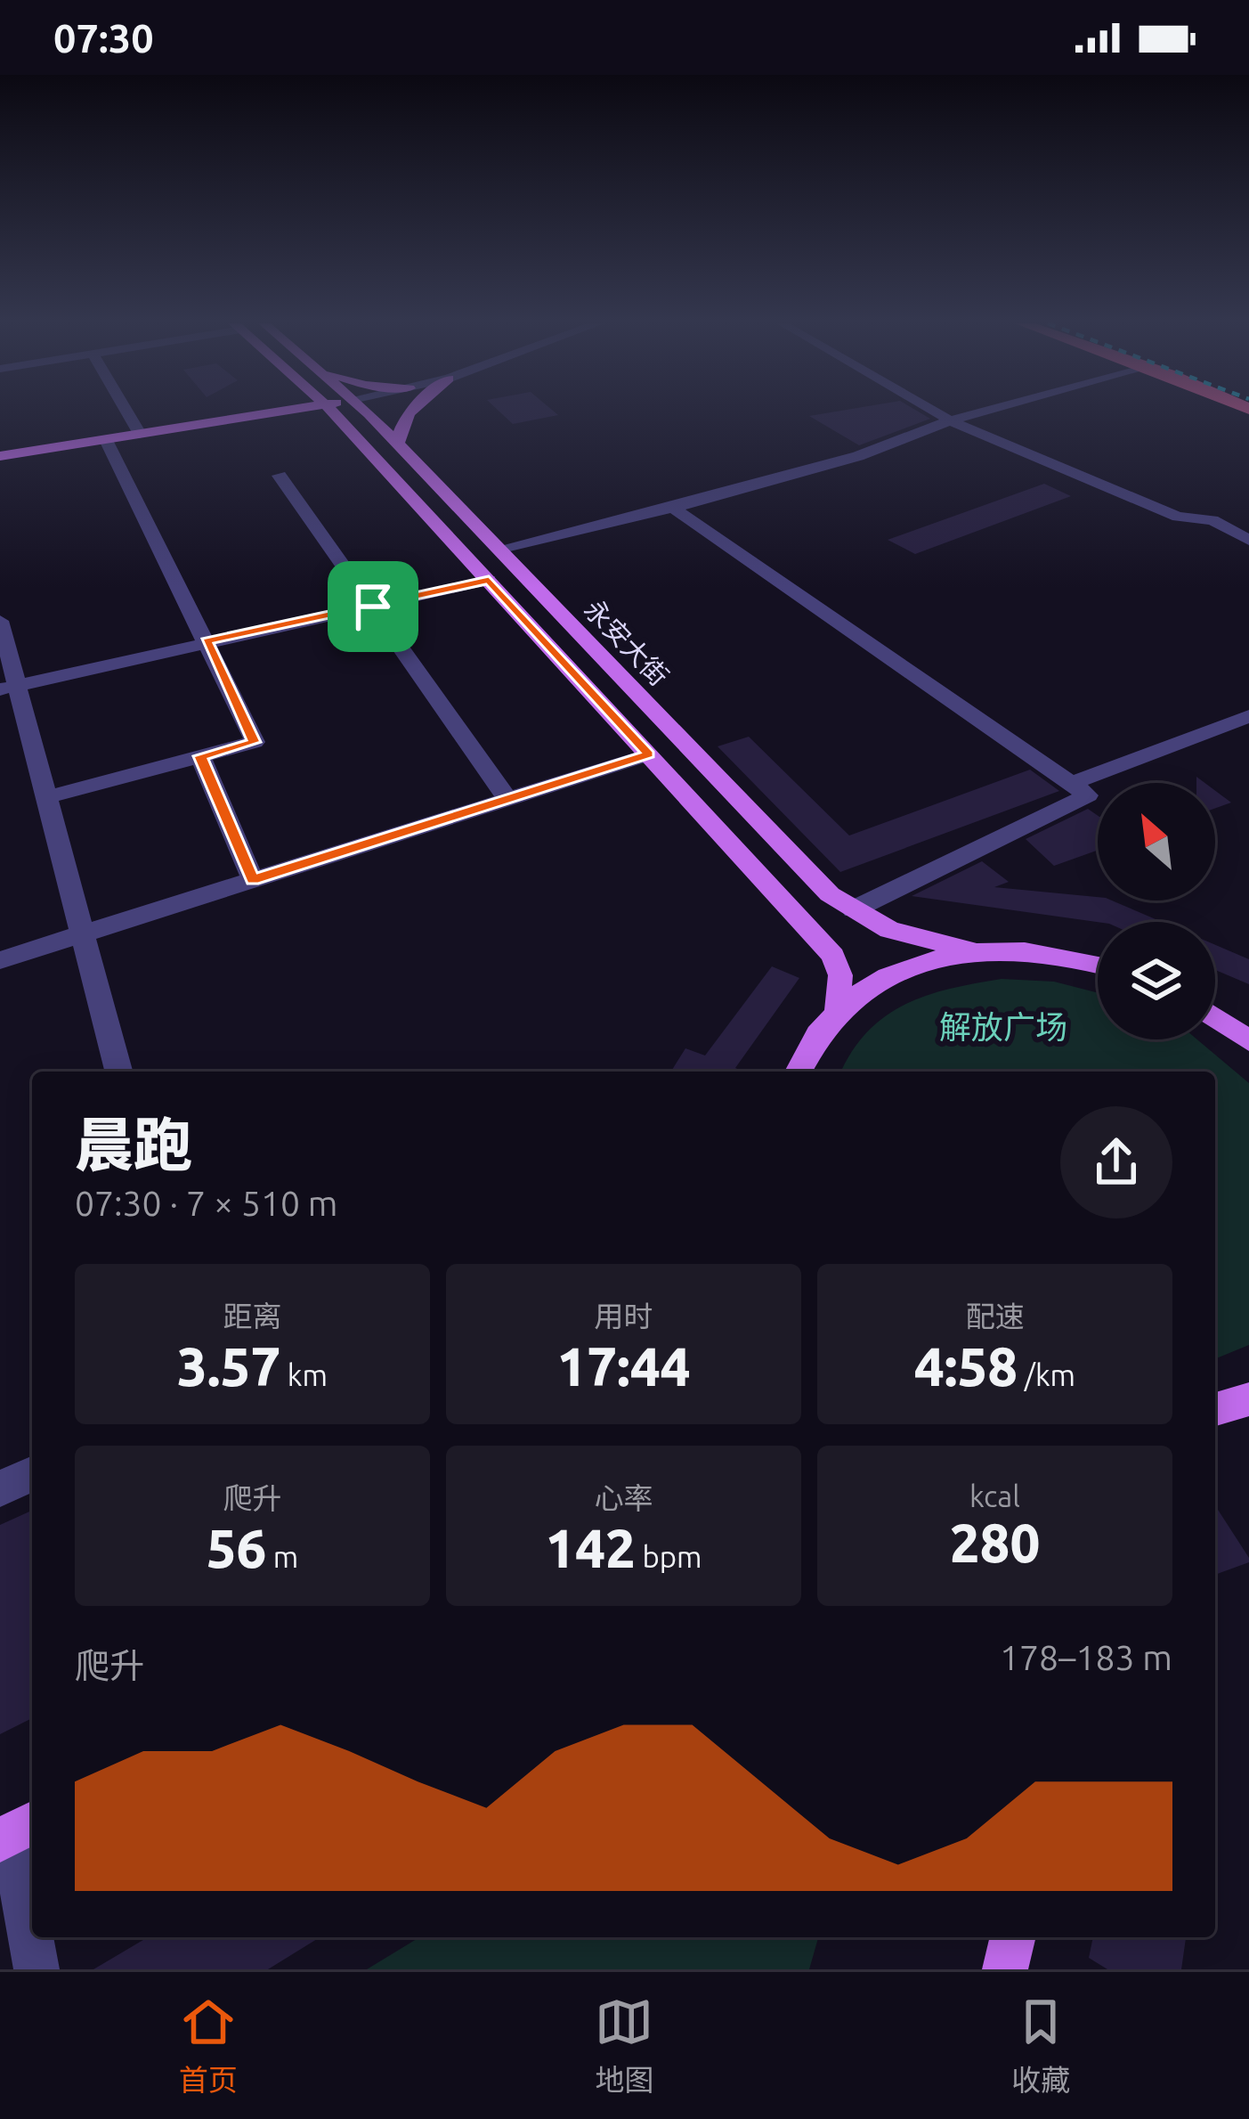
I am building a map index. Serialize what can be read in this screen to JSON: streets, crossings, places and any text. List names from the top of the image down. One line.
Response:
{"streets":{"main road":["永安大街"]},"parks":["解放广场"],"north":"top left","page":{"status":"07:30","heading":["晨跑","07:30 · 7 × 510 m"],"stats":[["距离","3.57 km"],["用时","17:44"],["配速","4:58 /km"],["爬升","56 m"],["心率","142 bpm"],["kcal","280"]],"chart":["爬升","178–183 m"],"tabs":["首页","地图","收藏"]}}
